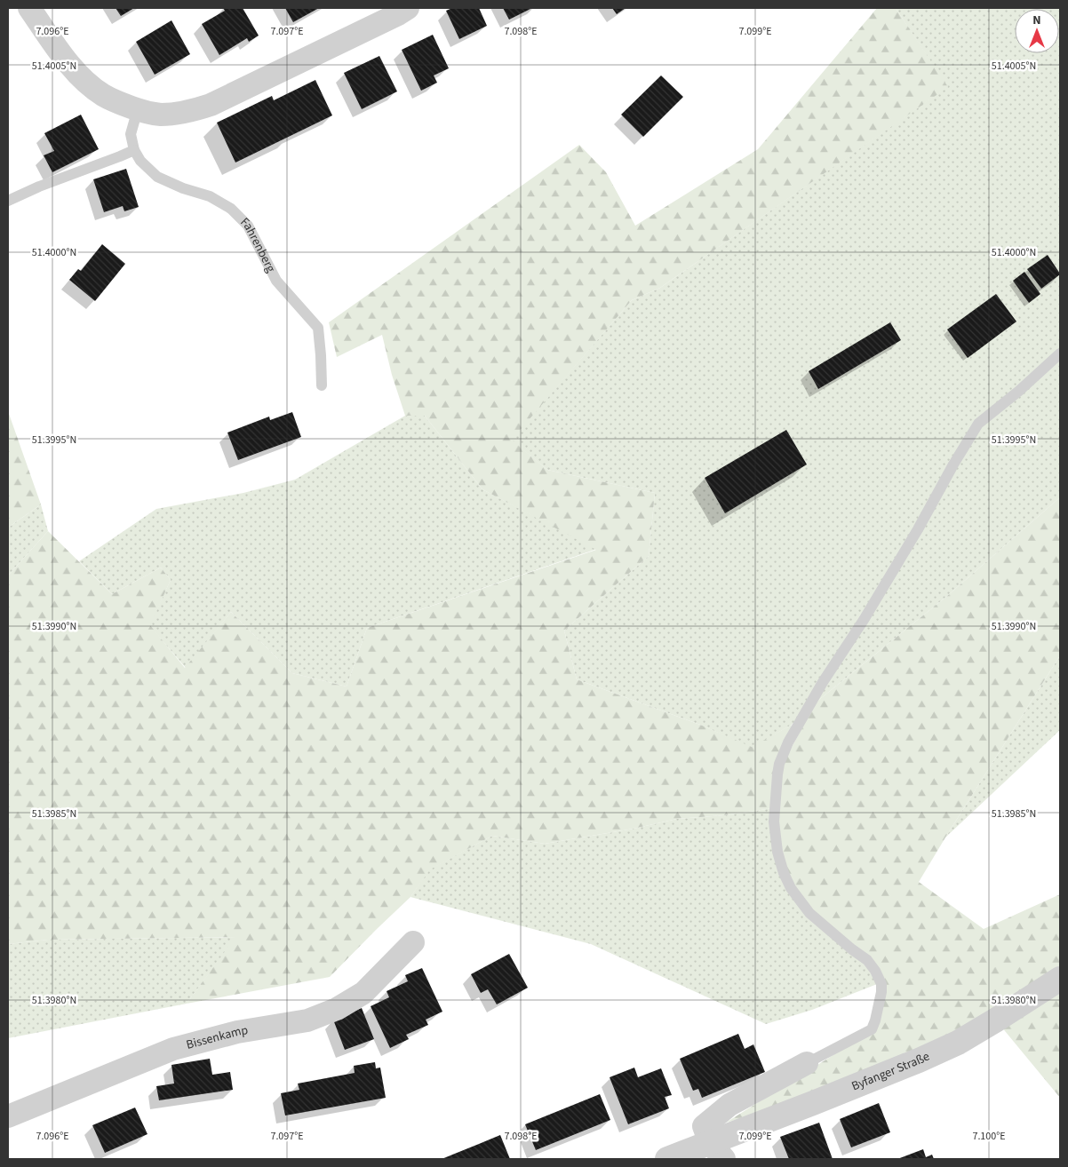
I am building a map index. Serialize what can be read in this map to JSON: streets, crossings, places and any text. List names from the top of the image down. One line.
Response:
{"streets":{"street":["Bissenkamp","Byfanger Straße"],"lane":["Fahrenberg"]},"north":"top","coordinates":["7.096°E","7.097°E","7.098°E","7.099°E","51.4005°N","51.4000°N","51.3995°N","51.3990°N","51.3985°N","51.3980°N","7.100°E"]}
